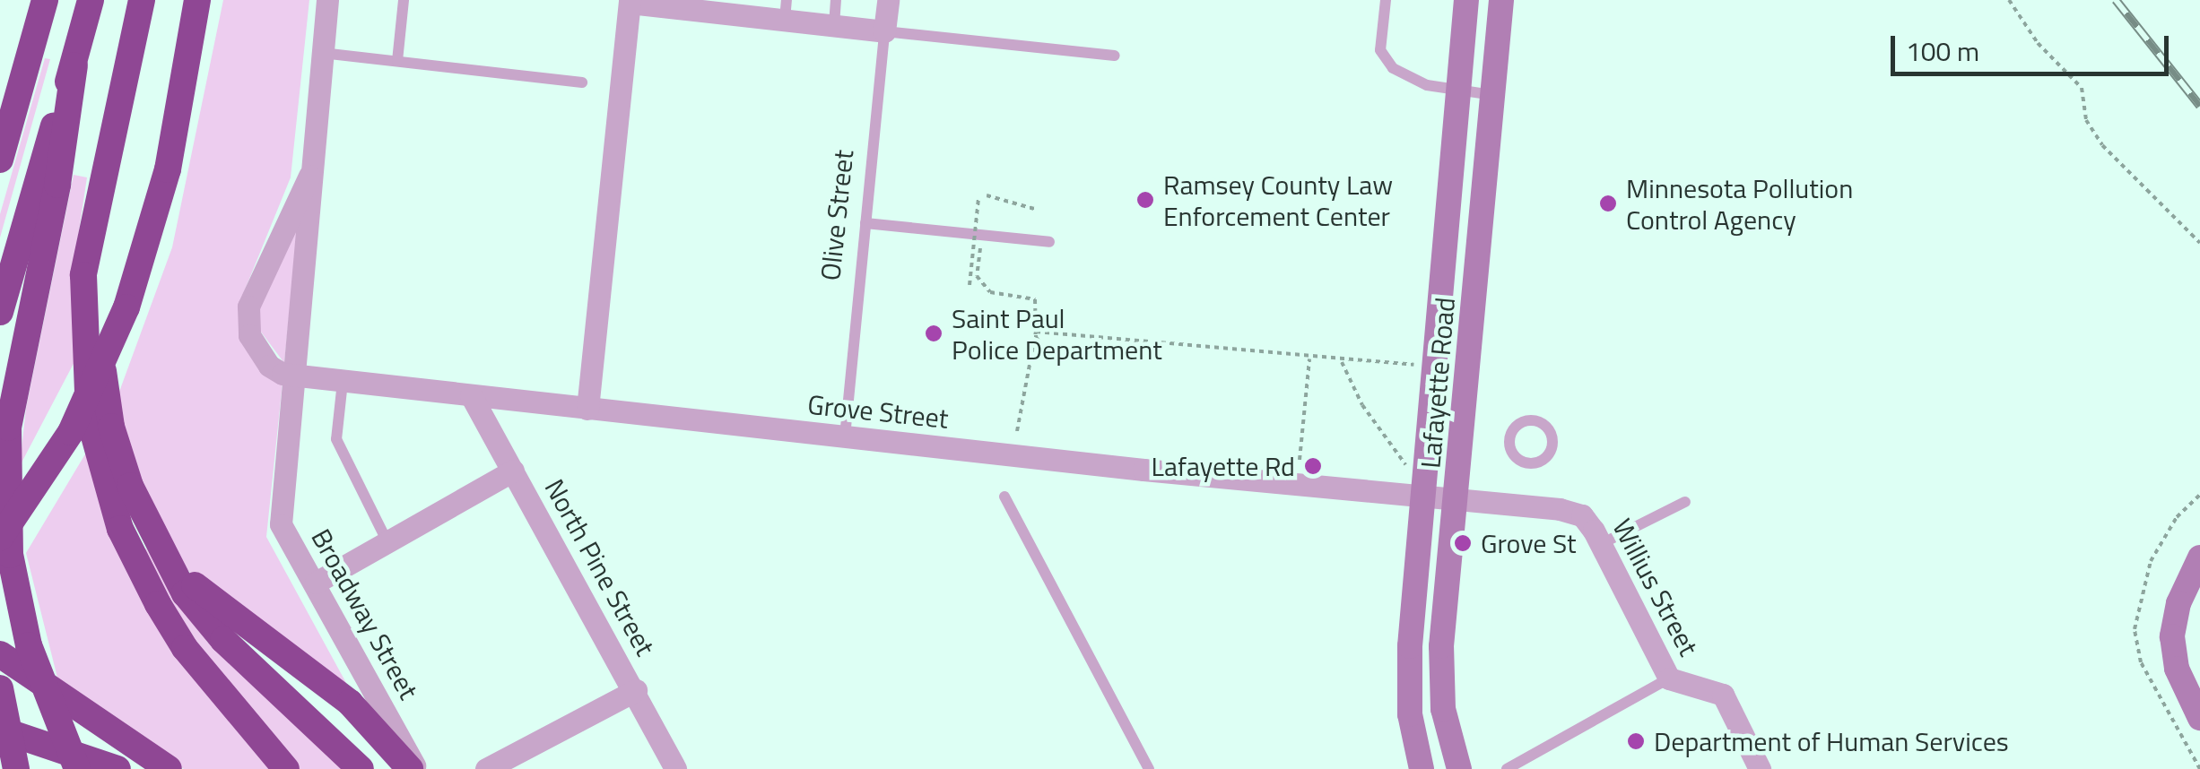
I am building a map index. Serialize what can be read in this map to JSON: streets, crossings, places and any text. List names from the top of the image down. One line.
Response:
{"streets":{"main road":["Lafayette Road"],"street":["Olive Street","Grove Street","North Pine Street","Willius Street","Broadway Street"]},"crossings":[["Olive Street","Grove Street"],["Lafayette Road","Grove Street"],["Lafayette Road","Willius Street"],["Grove Street","North Pine Street"],["Grove Street","Willius Street"],["Grove Street","Broadway Street"]],"places":["Ramsey County Law Enforcement Center","Minnesota Pollution Control Agency","Saint Paul Police Department","Lafayette Rd","Grove St","Department of Human Services"],"scale_bar":"100 m"}
